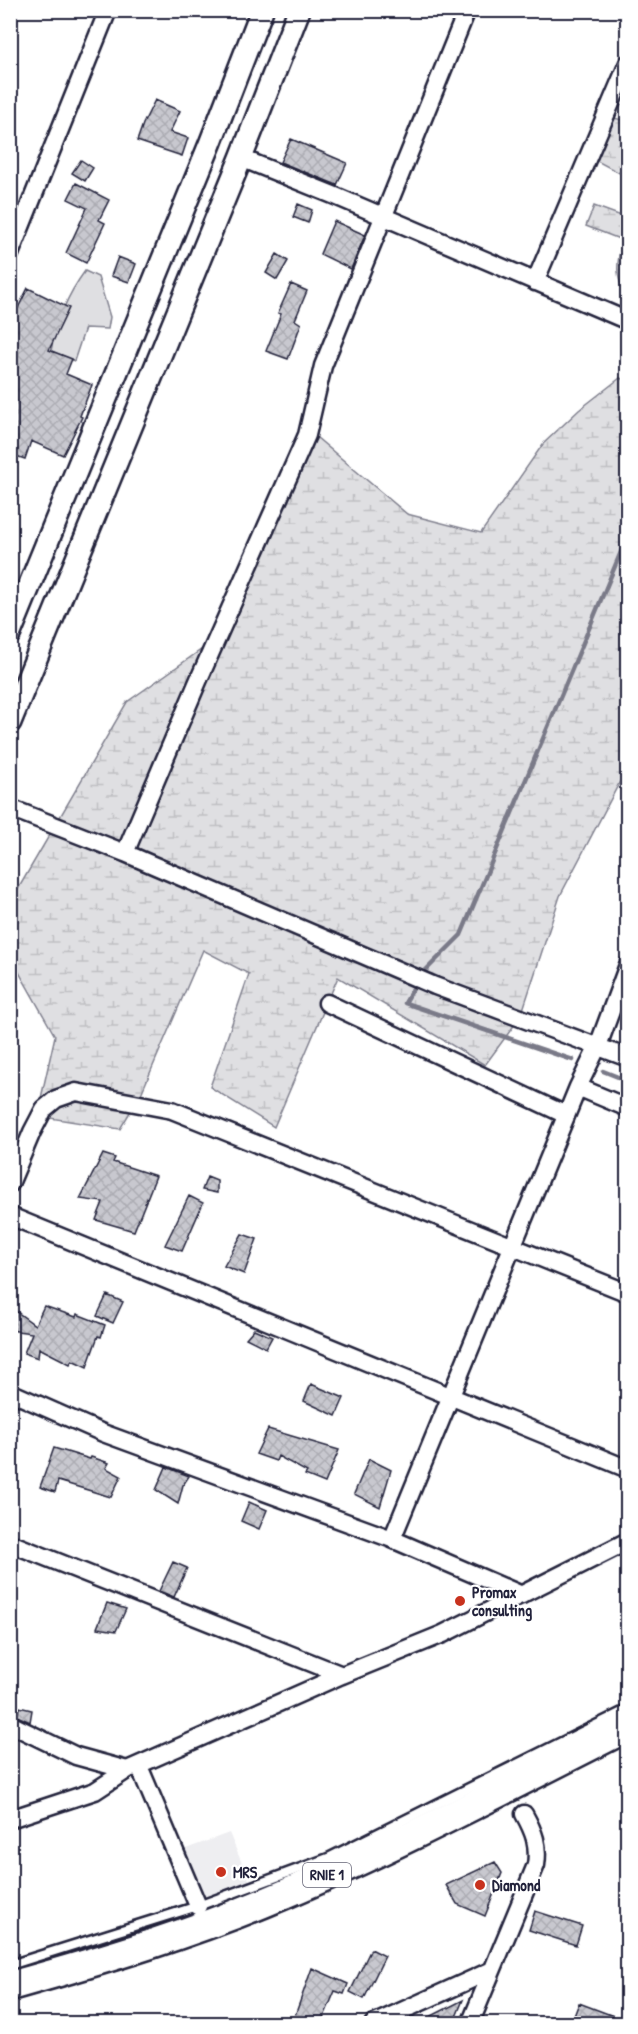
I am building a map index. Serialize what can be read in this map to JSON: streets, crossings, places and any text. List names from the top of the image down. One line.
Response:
{"streets":{"highway":["RNIE 1"]},"places":["Promax consulting","MRS","Diamond"]}
